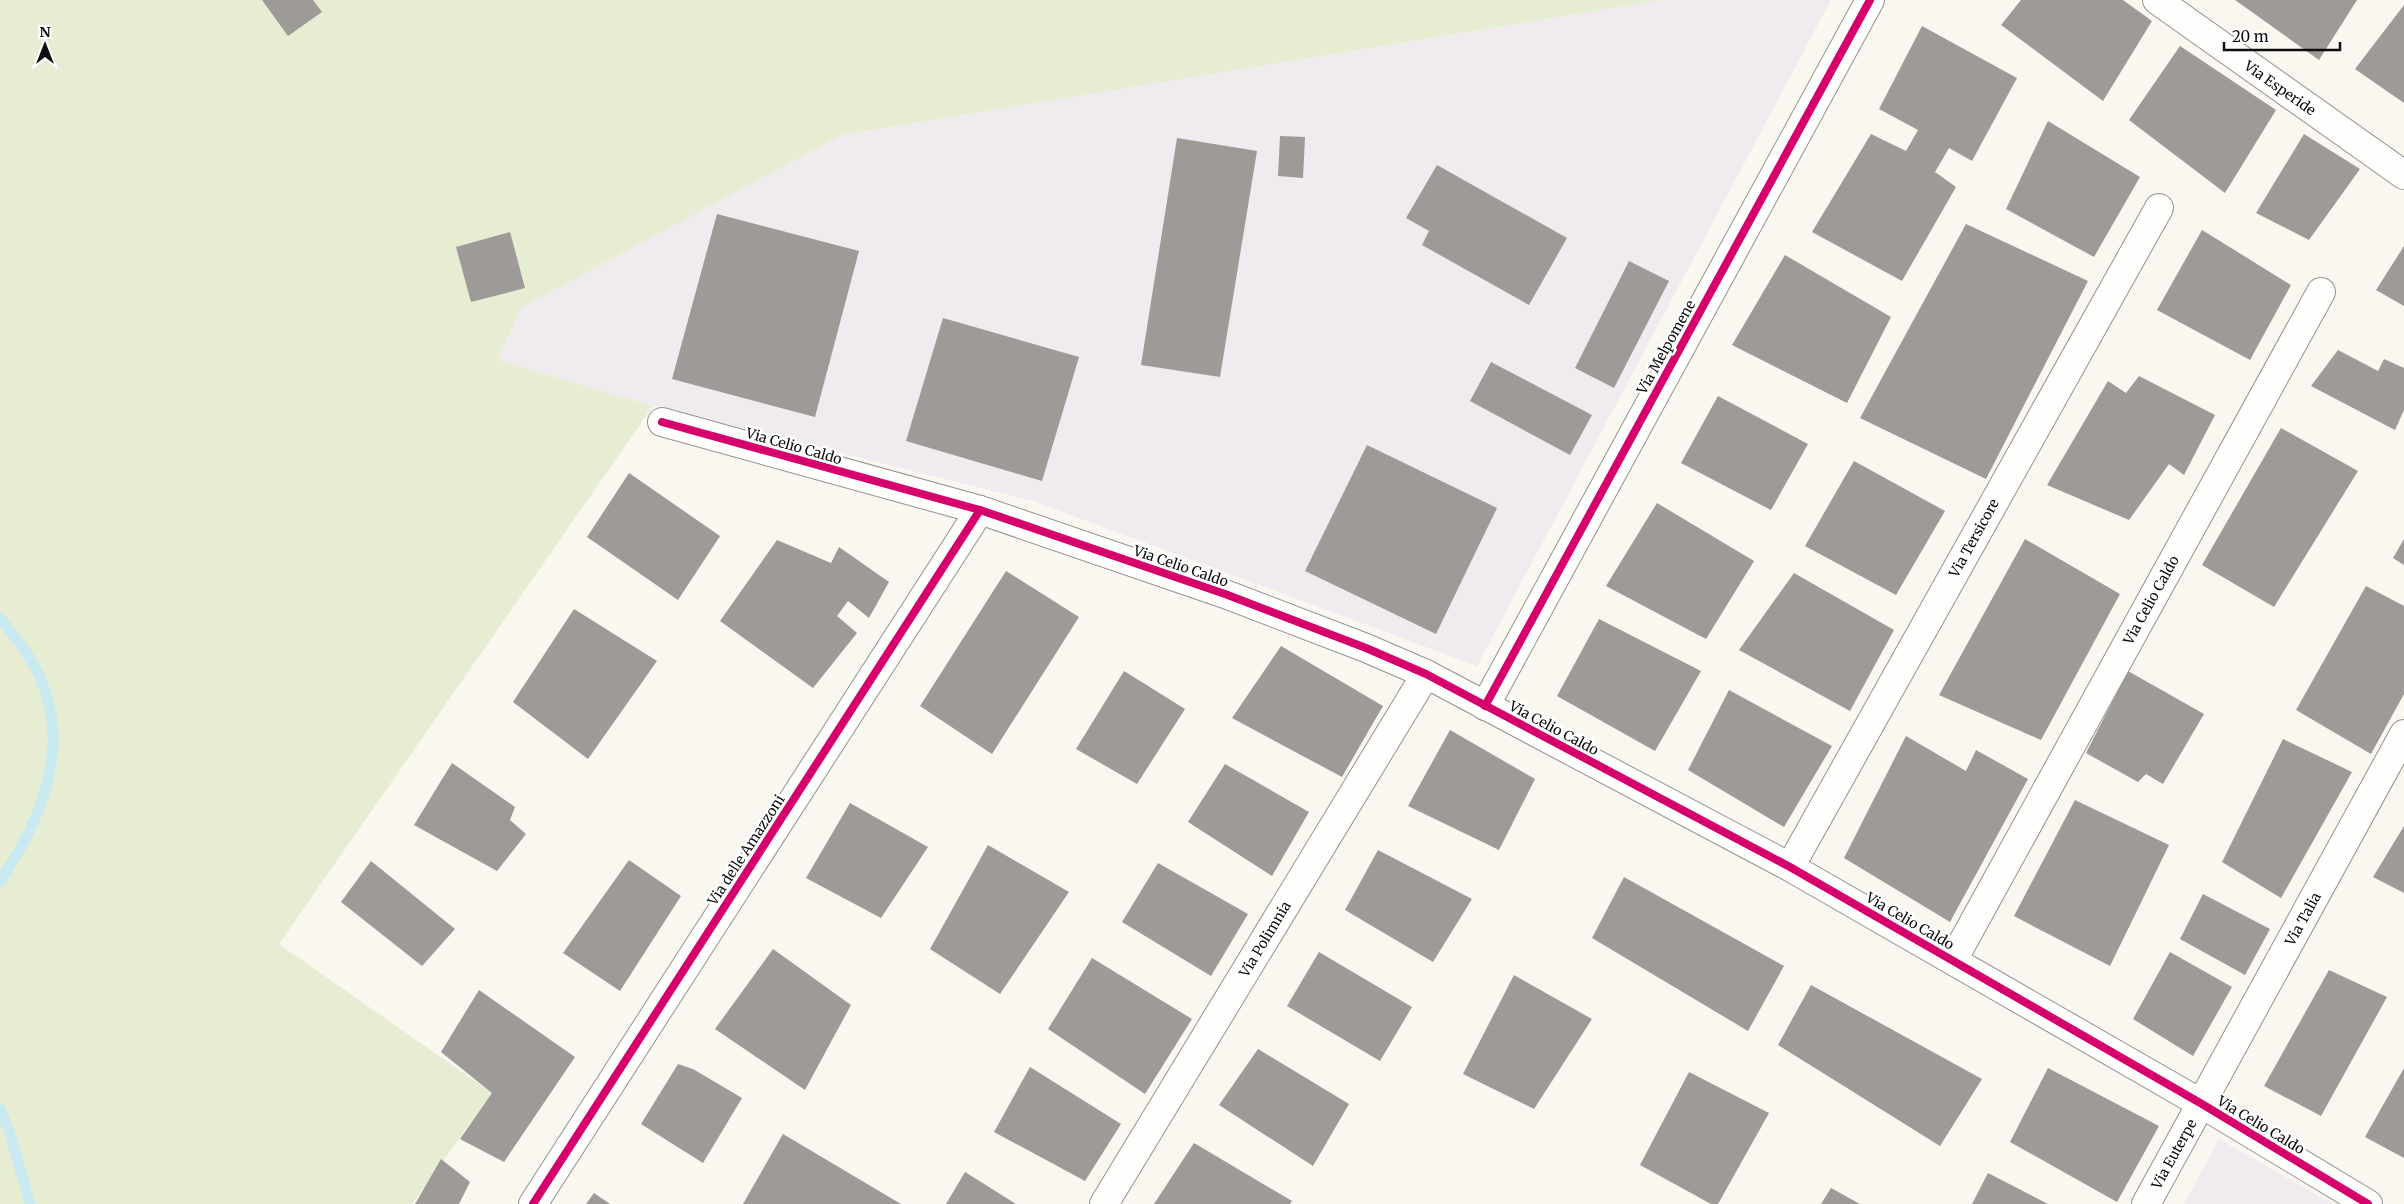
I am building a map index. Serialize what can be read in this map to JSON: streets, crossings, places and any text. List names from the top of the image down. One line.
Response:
{"streets":{"street":["Via Esperide","Via Melpomene","Via Celio Caldo","Via Tersicore","Via delle Amazzoni","Via Talia","Via Polimnia","Via Euterpe"]},"crossings":[["Via Melpomene","Via Celio Caldo"],["Via Celio Caldo","Via Tersicore"],["Via Celio Caldo","Via delle Amazzoni"],["Via Celio Caldo","Via Talia"],["Via Celio Caldo","Via Polimnia"],["Via Celio Caldo","Via Euterpe"],["Via Talia","Via Euterpe"]],"scale_bar":"20 m","north":"top"}
